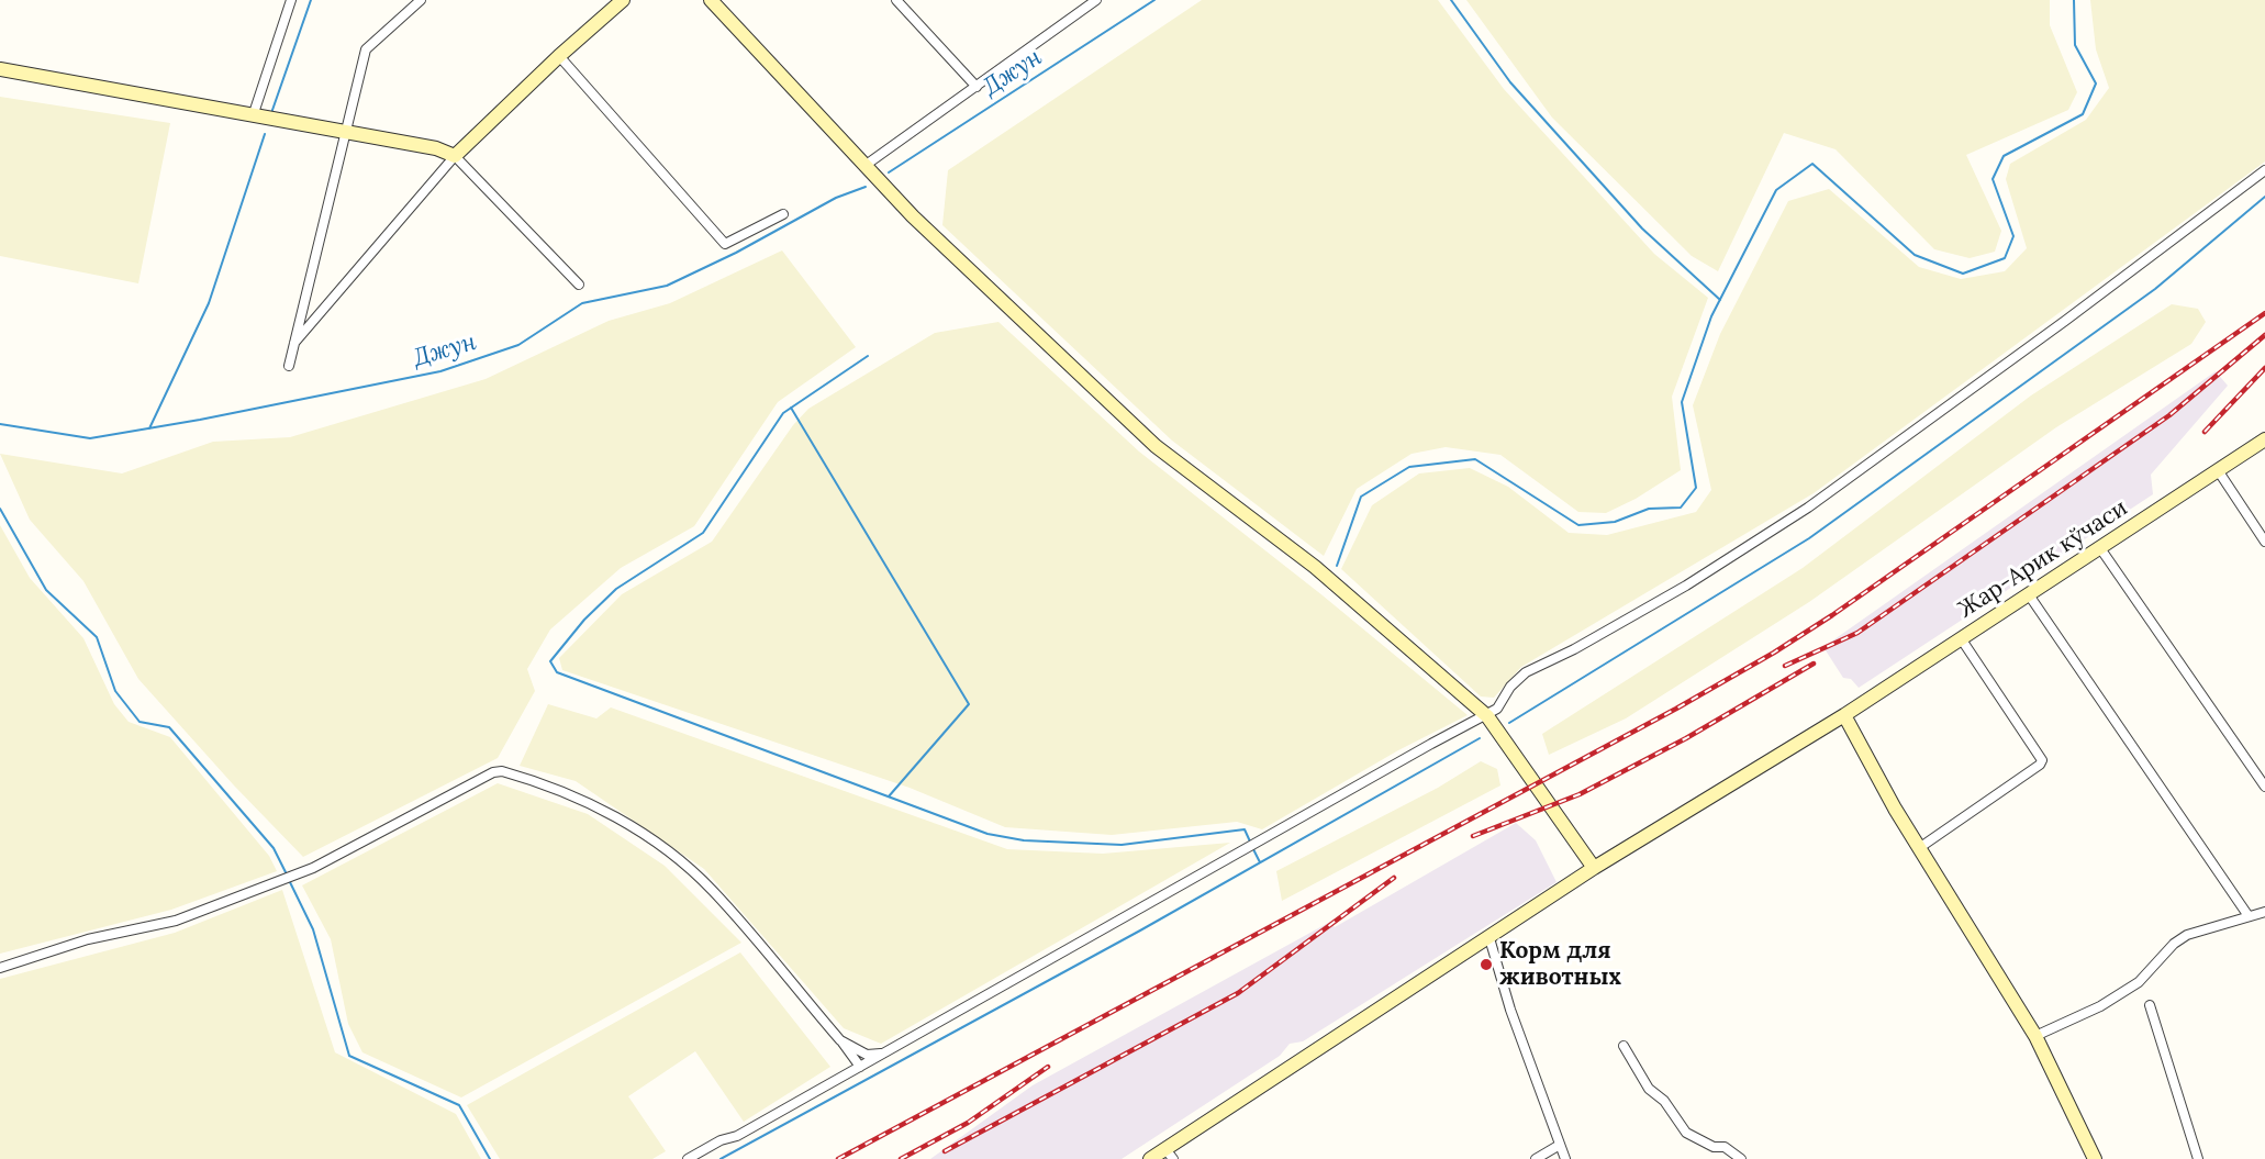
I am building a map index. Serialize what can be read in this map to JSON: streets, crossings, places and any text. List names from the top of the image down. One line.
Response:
{"streets":{"main road":["Жар-Арик кўчаси"]},"water":["Джун"],"places":["Корм для животных"]}
